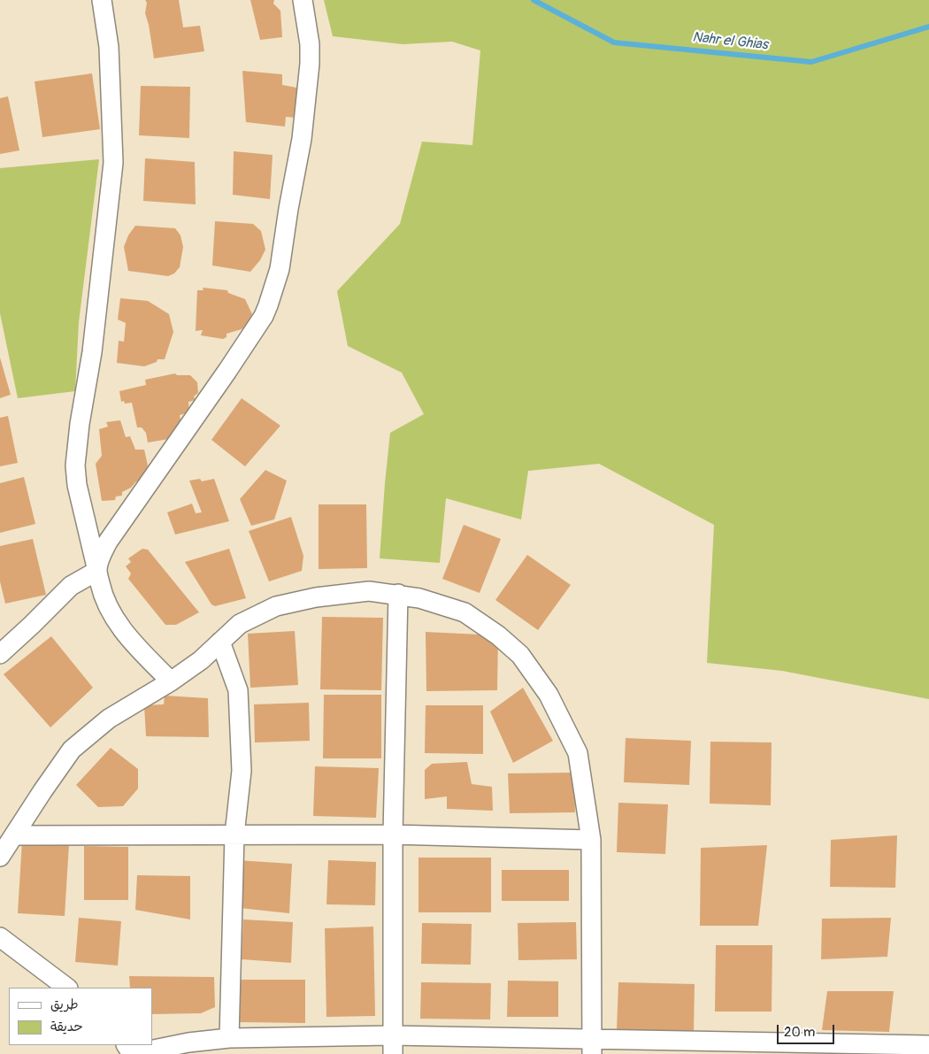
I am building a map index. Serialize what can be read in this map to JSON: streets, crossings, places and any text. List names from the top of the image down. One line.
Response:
{"water":["Nahr el Ghias"],"legend":["طريق","حديقة"],"scale_bar":"20 m"}
